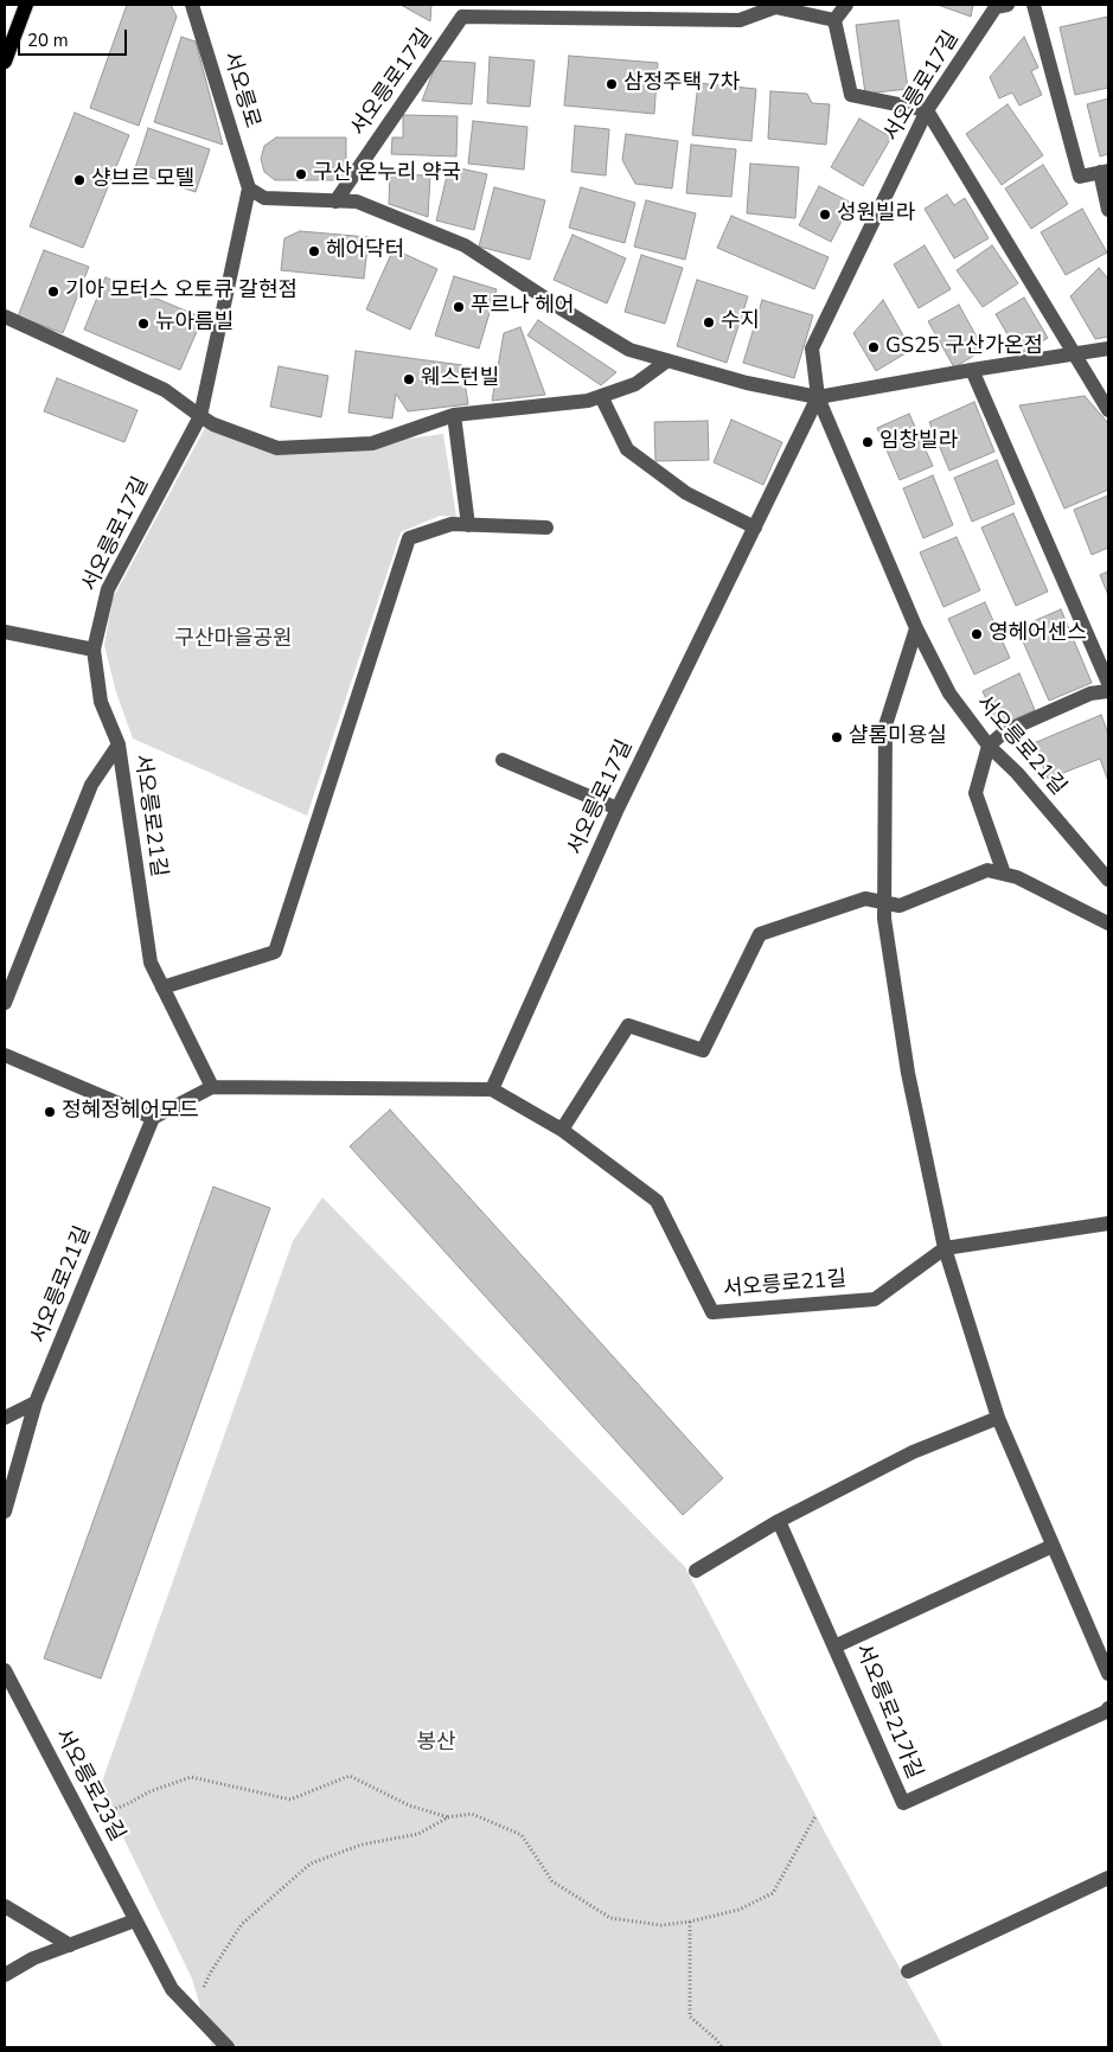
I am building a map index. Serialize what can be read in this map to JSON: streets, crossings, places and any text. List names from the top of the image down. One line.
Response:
{"streets":{"street":["서오릉로17길","서오릉로","서오릉로21길","서오릉로21가길","서오릉로23길"]},"crossings":[["서오릉로17길","서오릉로"],["서오릉로17길","서오릉로21길"]],"parks":["구산마을공원","봉산"],"places":["삼정주택 7차","구산 온누리 약국","샹브르 모텔","성원빌라","헤어닥터","기아 모터스 오토큐 갈현점","푸르나 헤어","수지","뉴아름빌","GS25 구산가온점","웨스턴빌","임창빌라","영헤어센스","샬롬미용실","정혜정헤어모드"],"scale_bar":"20 m"}
